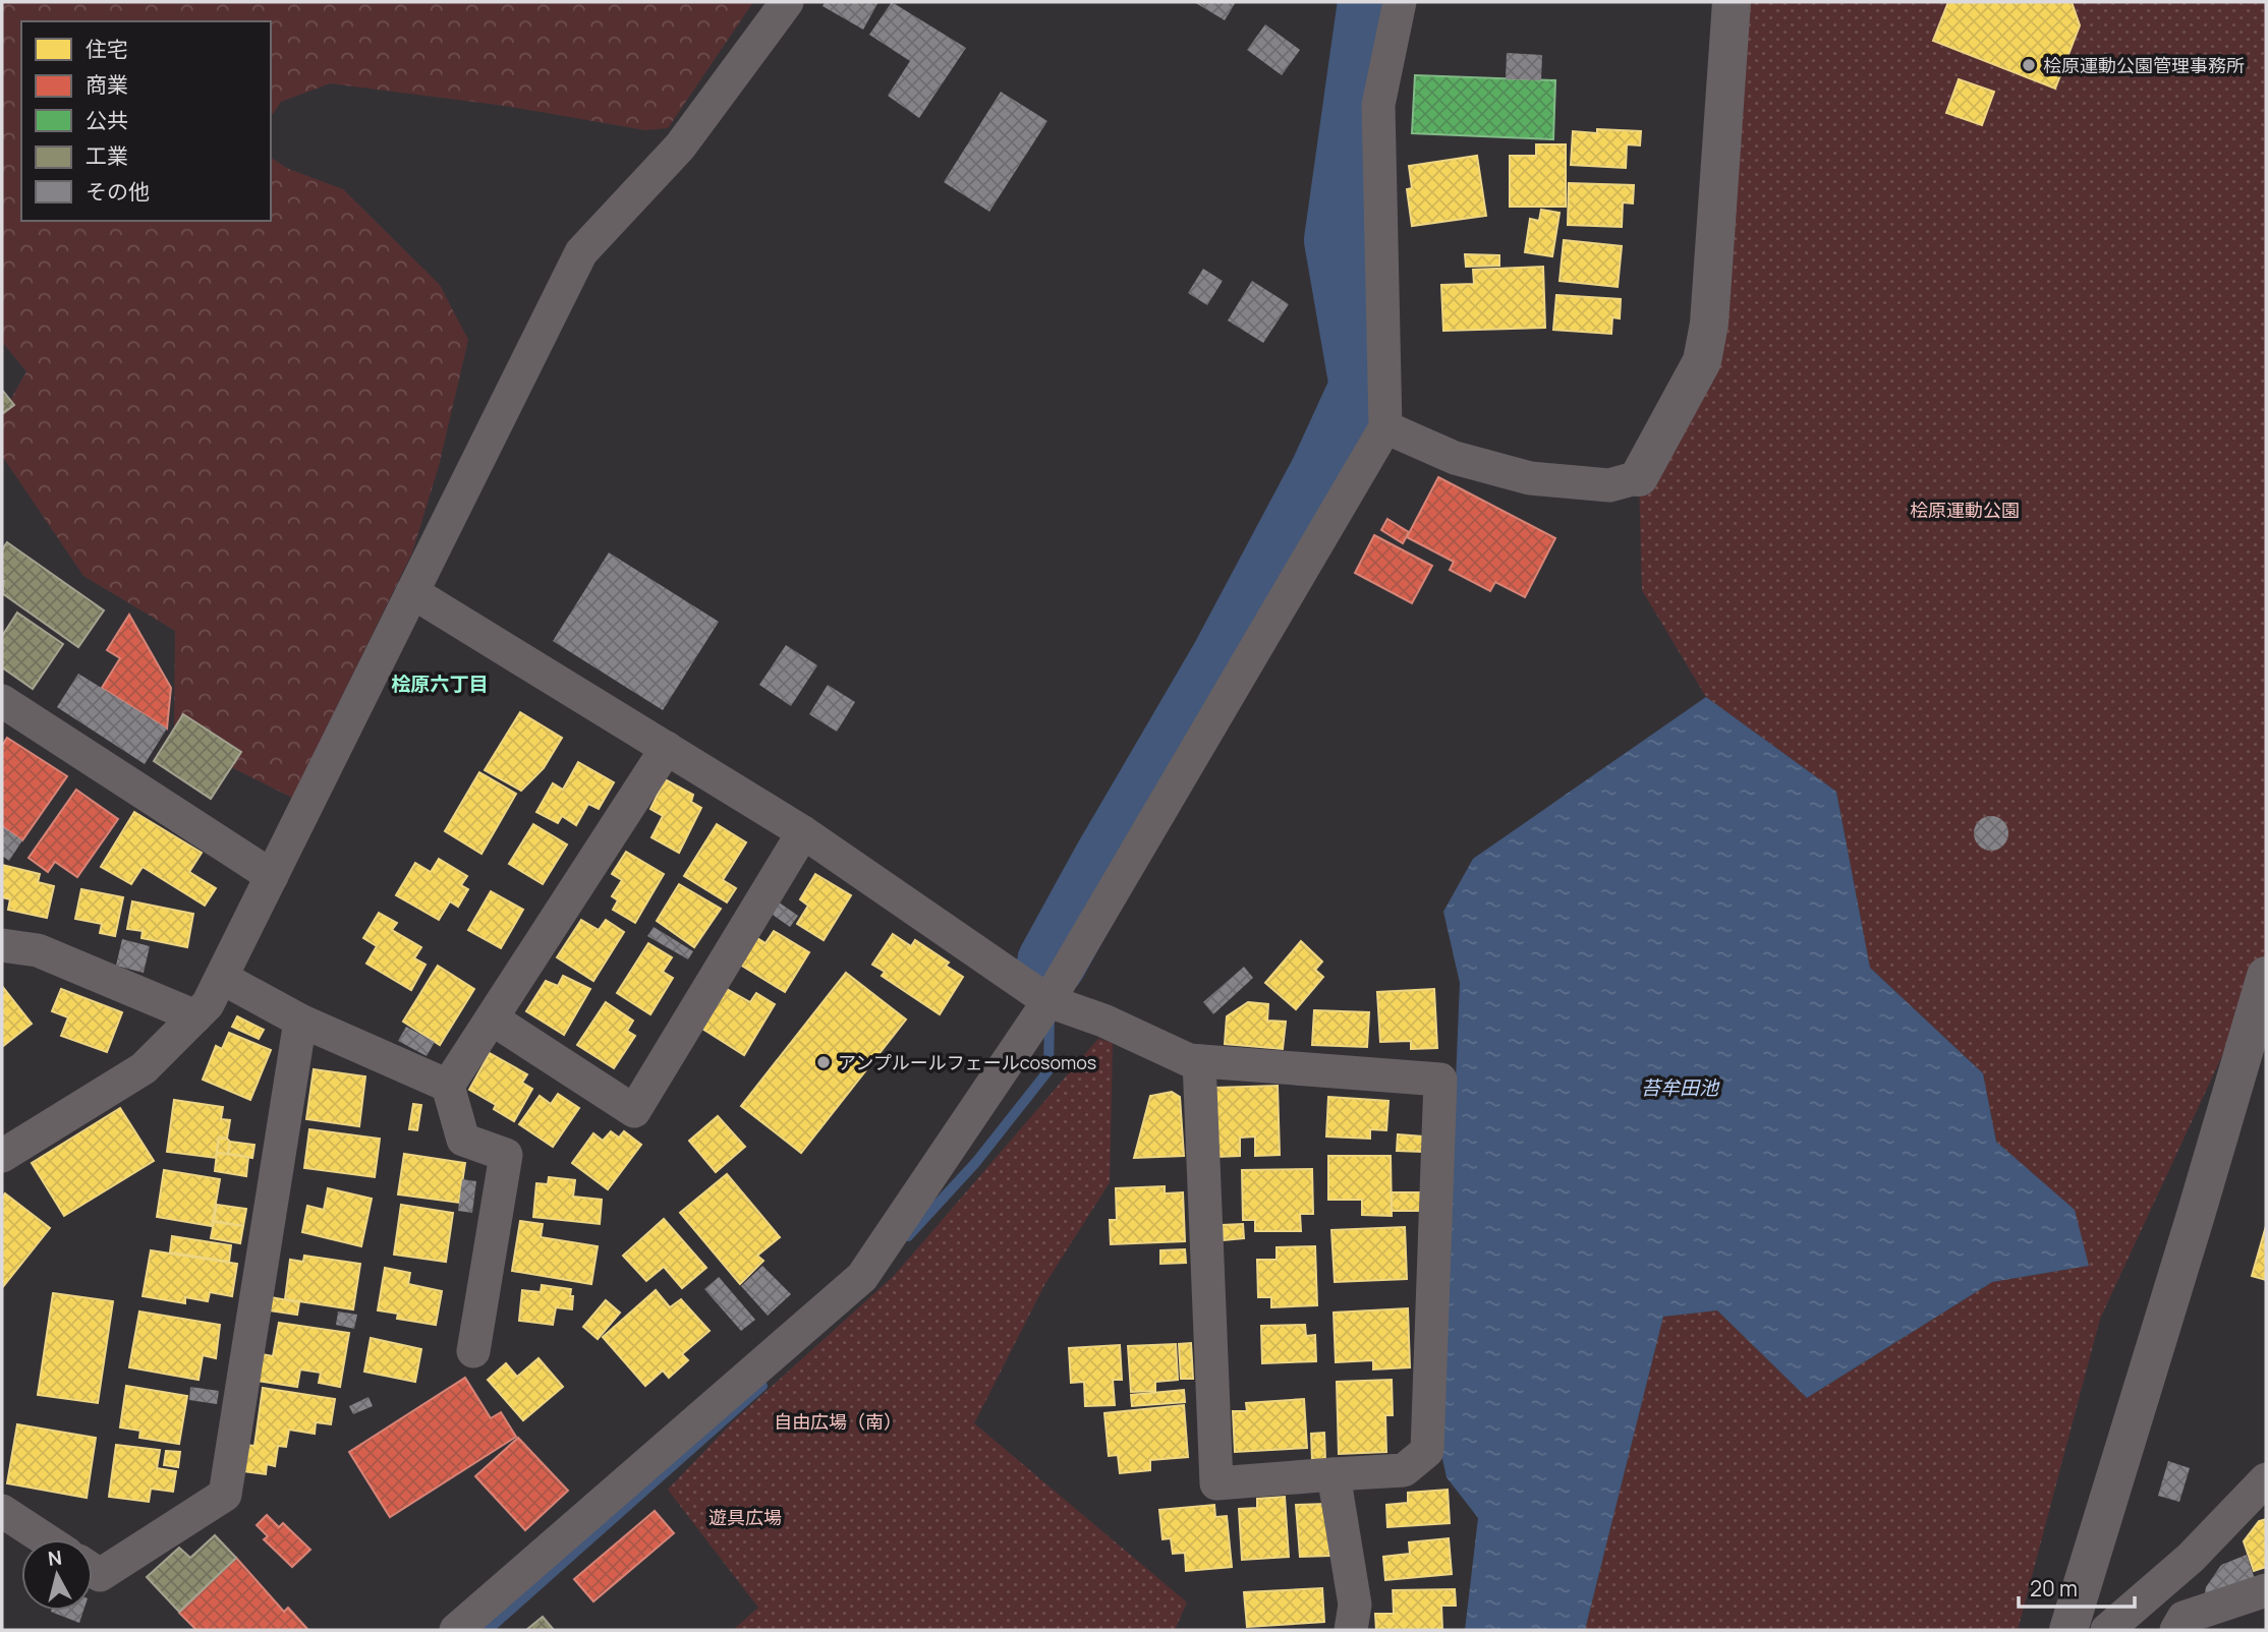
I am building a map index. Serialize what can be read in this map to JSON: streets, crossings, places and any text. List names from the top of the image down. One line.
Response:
{"districts":["桧原六丁目"],"water":["苔牟田池"],"parks":["桧原運動公園","自由広場（南）","遊具広場"],"places":["桧原運動公園管理事務所","アンプルールフェールcosomos"],"legend":["住宅","商業","公共","工業","その他"],"scale_bar":"20 m","north":"top"}
